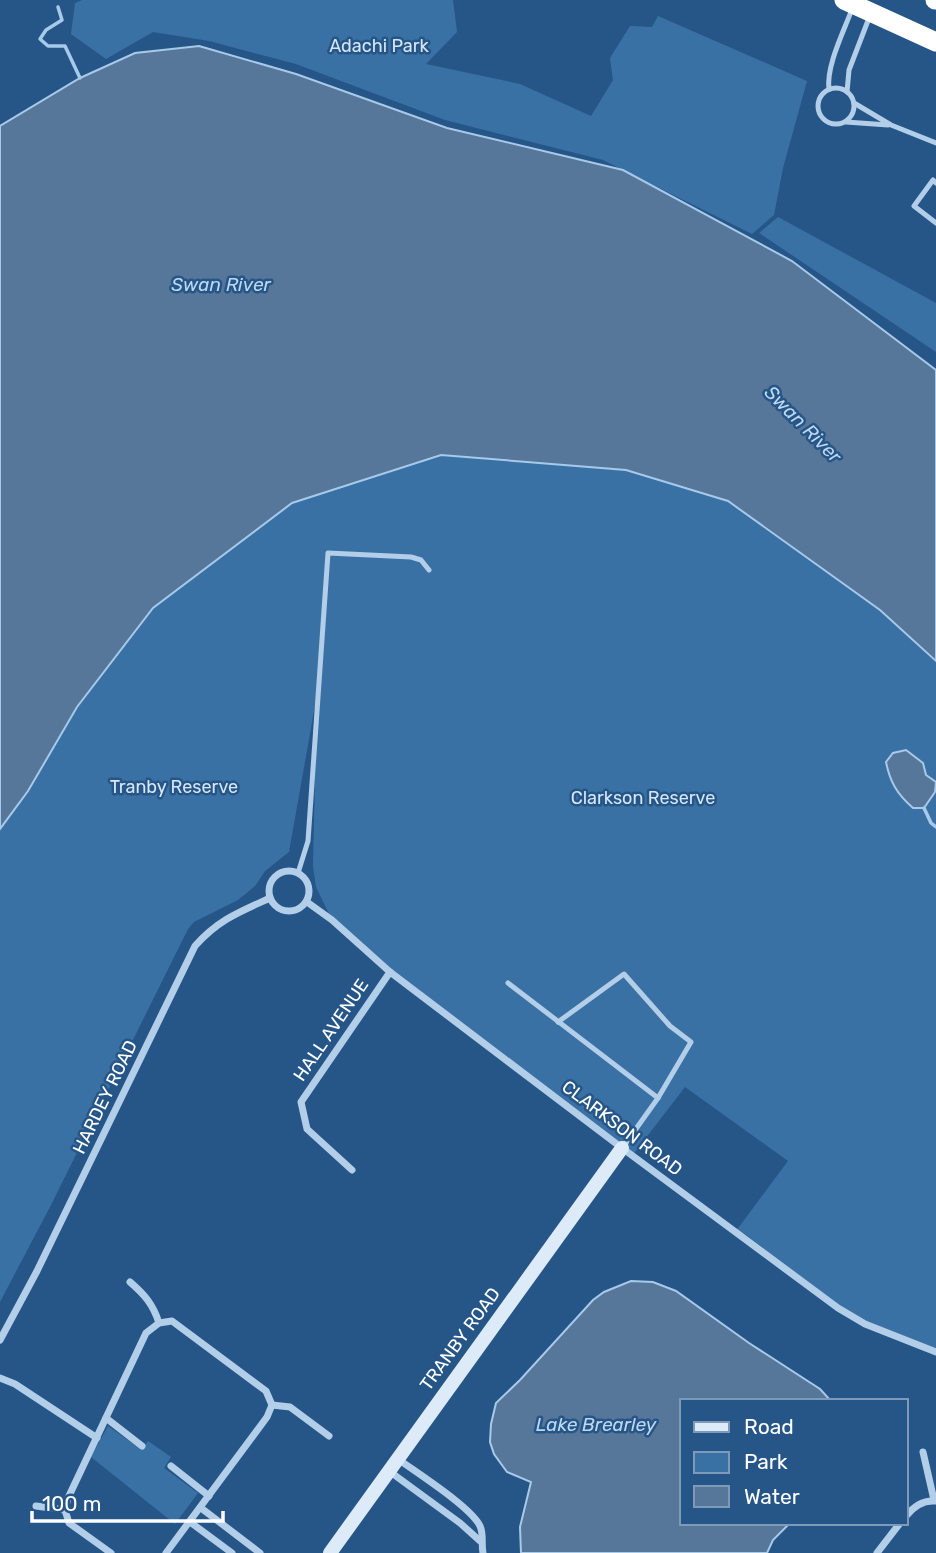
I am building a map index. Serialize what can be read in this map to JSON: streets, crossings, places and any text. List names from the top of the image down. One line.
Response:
{"streets":{"street":["HALL AVENUE","HARDEY ROAD","CLARKSON ROAD","TRANBY ROAD"]},"crossings":[["HALL AVENUE","CLARKSON ROAD"],["HARDEY ROAD","CLARKSON ROAD"],["CLARKSON ROAD","TRANBY ROAD"]],"water":["Swan River","Lake Brearley"],"parks":["Adachi Park","Tranby Reserve","Clarkson Reserve"],"legend":["Road","Park","Water"],"scale_bar":"100 m"}
